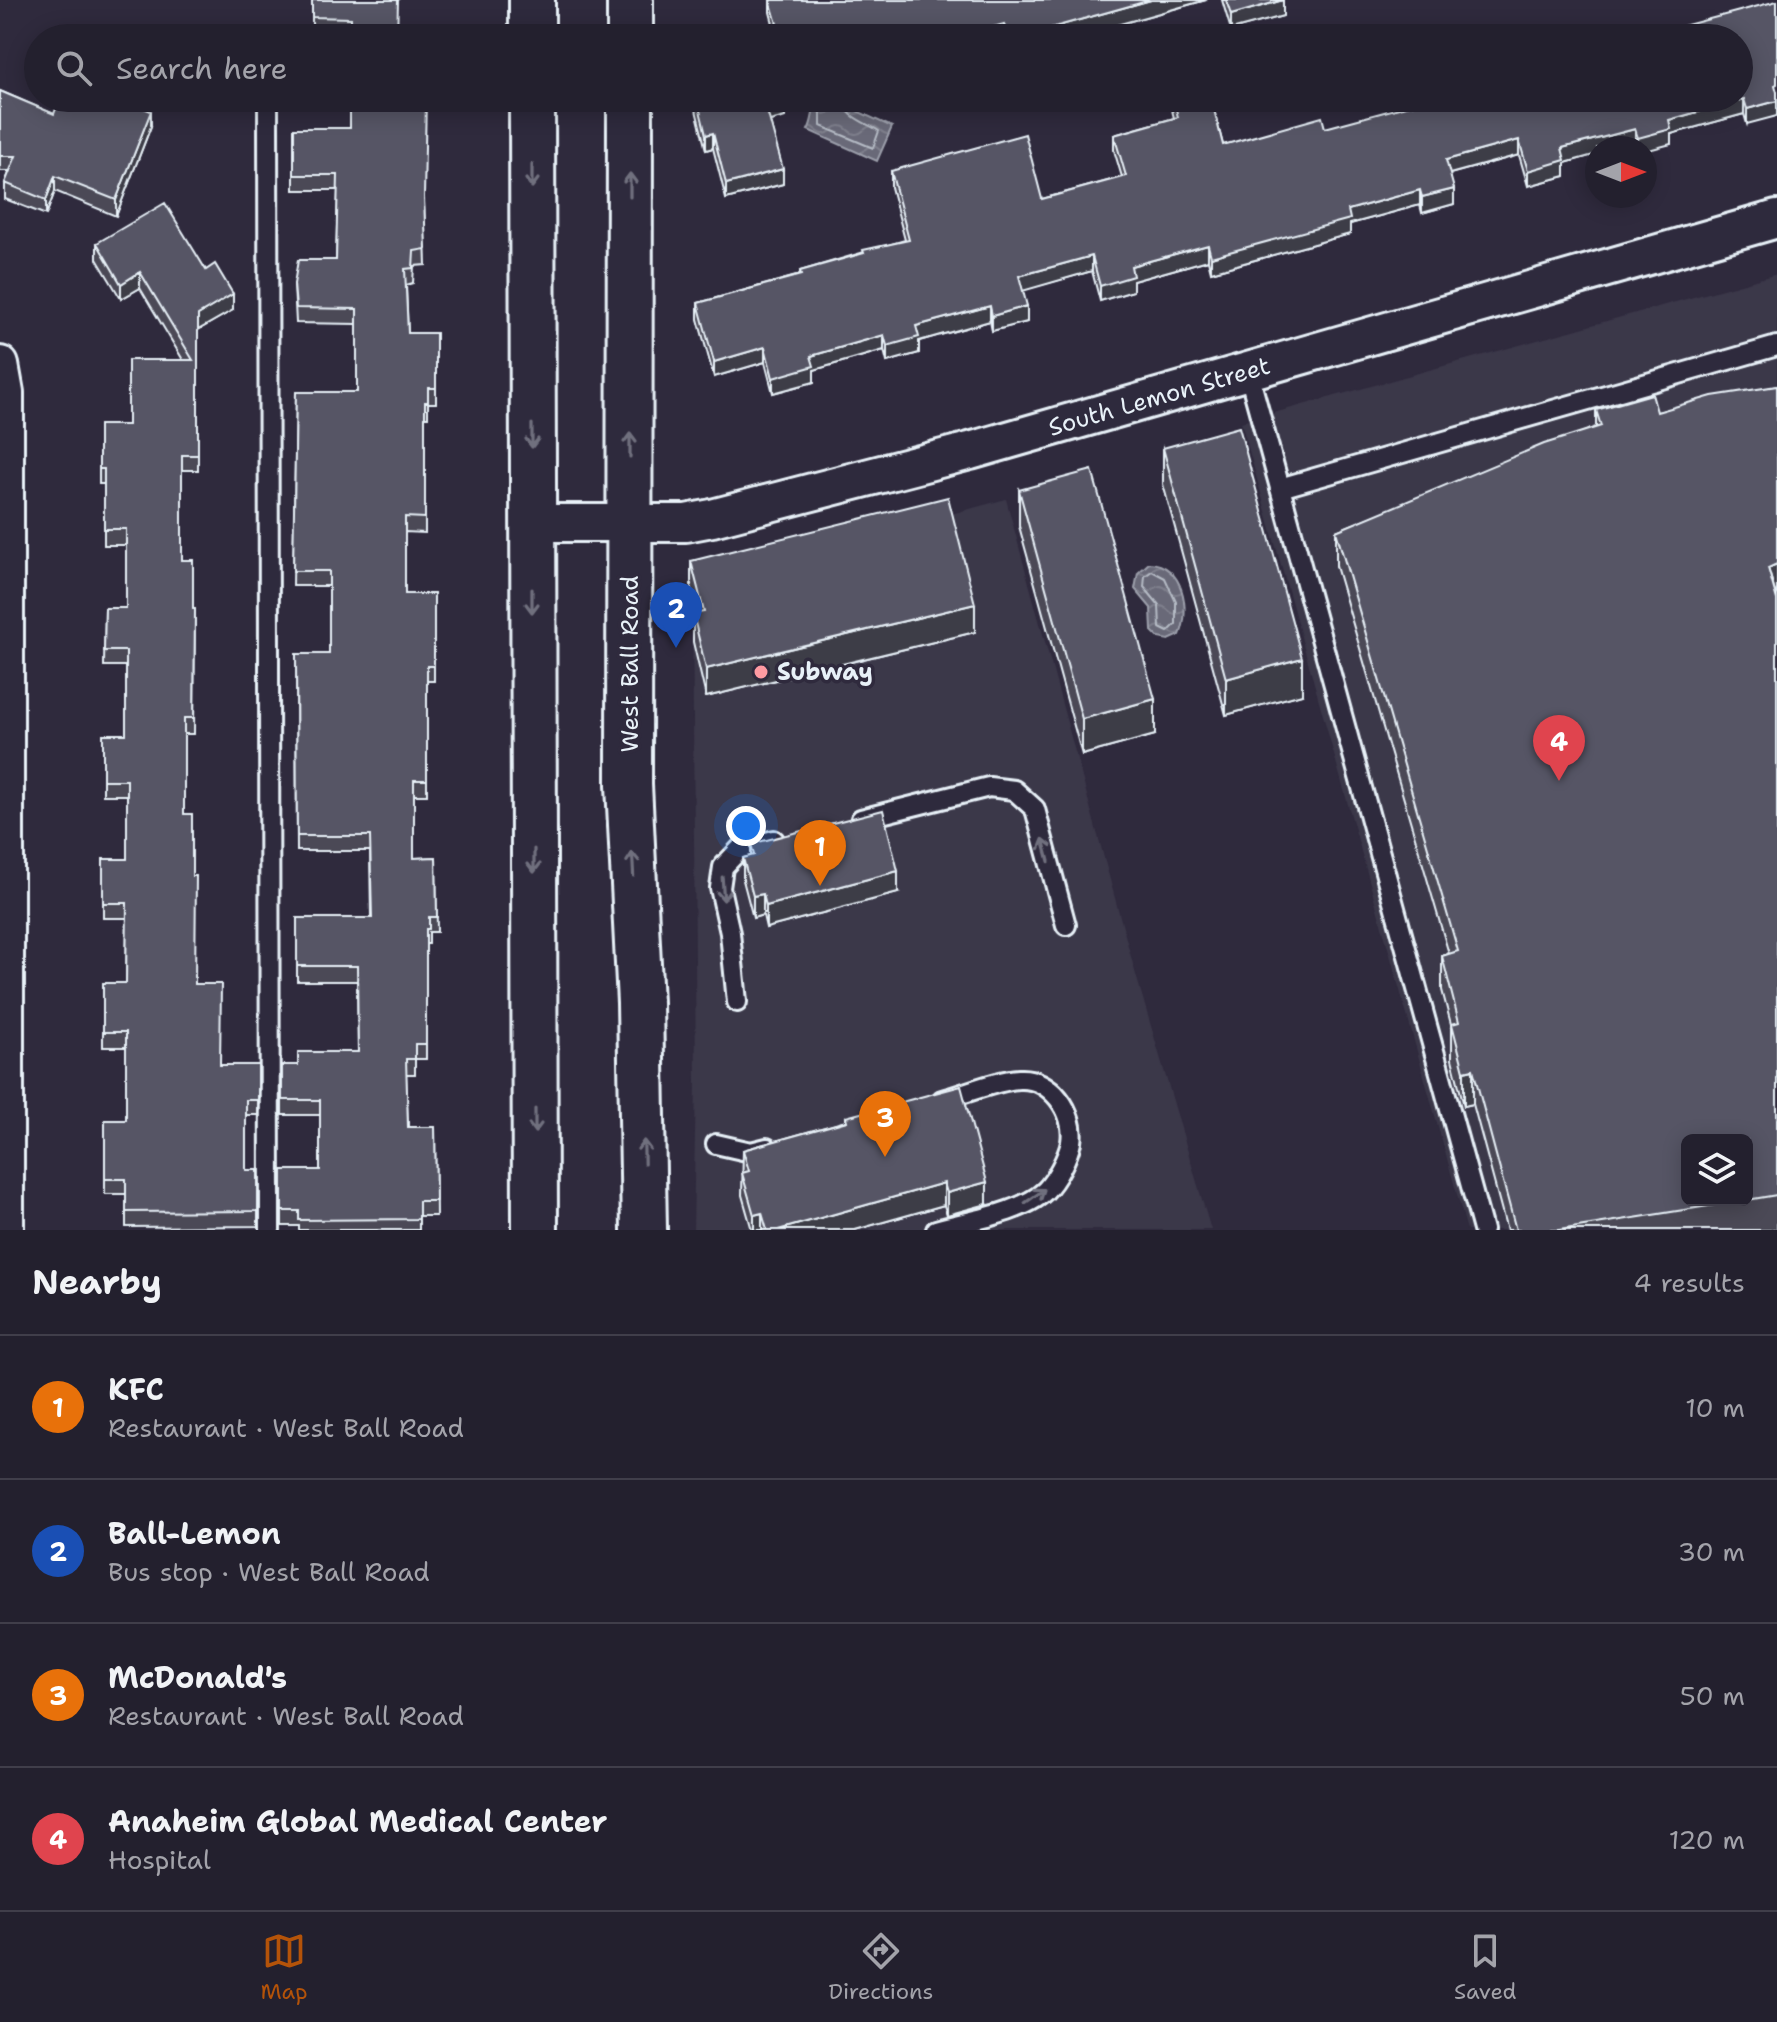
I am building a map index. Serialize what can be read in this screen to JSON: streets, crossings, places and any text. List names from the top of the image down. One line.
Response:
{"streets":{"main road":["West Ball Road"],"street":["South Lemon Street"]},"crossings":[["South Lemon Street","West Ball Road"]],"places":["Subway"],"north":"right","page":{"search":"Search here","pins":["2","4","1","3"],"heading":["Nearby","4 results"],"list":[{"mark":"1","name":"KFC","note":"Restaurant · West Ball Road","value":"10 m"},{"mark":"2","name":"Ball-Lemon","note":"Bus stop · West Ball Road","value":"30 m"},{"mark":"3","name":"McDonald's","note":"Restaurant · West Ball Road","value":"50 m"},{"mark":"4","name":"Anaheim Global Medical Center","note":"Hospital","value":"120 m"}],"nav":["Map","Directions","Saved"]}}
